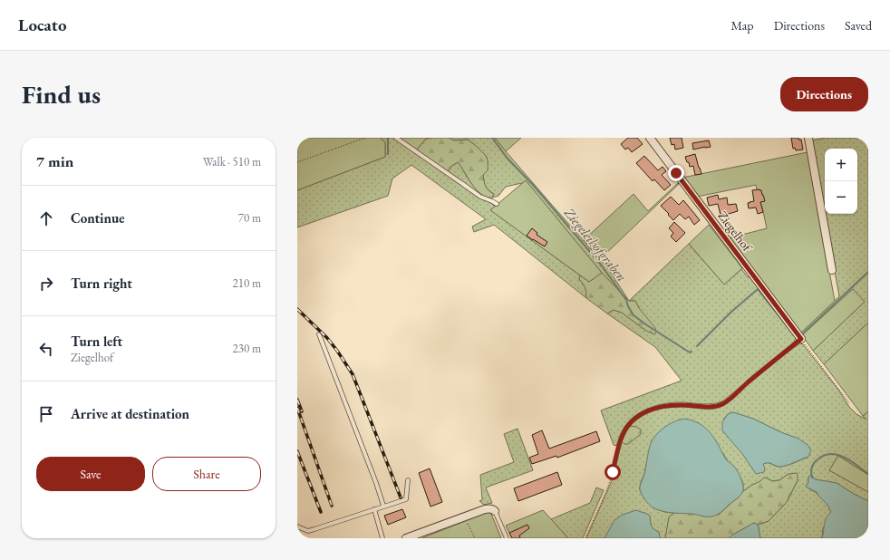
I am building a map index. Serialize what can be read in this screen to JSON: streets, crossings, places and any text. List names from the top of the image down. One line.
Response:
{"streets":{"street":["Ziegelhof"]},"water":["Ziegeleihofgraben"],"page":{"header":"Locato","nav":["Map","Directions","Saved"],"buttons":["Directions",["Save","Share"]],"title":"Find us","heading":["7 min","Walk · 510 m"],"map_buttons":["+","−"],"list":[["Continue","70 m"],["Turn right","210 m"],["Turn left","Ziegelhof","230 m"],"Arrive at destination"]}}
